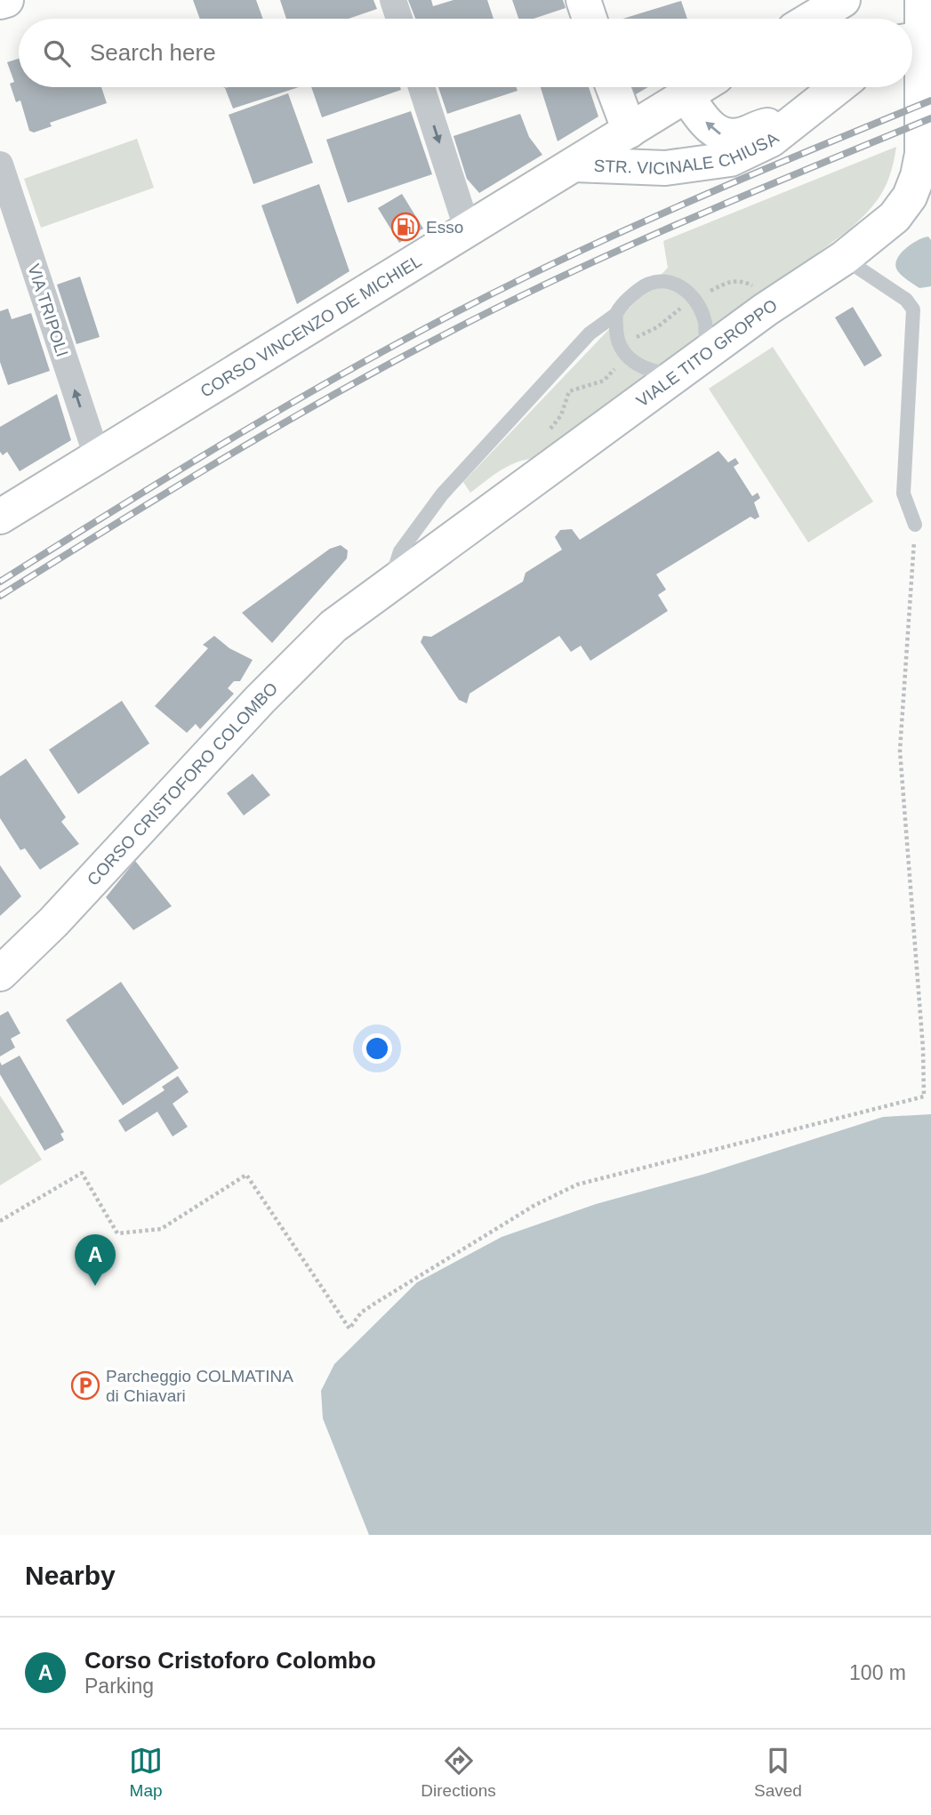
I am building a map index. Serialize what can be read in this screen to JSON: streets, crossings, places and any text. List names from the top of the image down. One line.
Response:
{"streets":{"street":["STR. VICINALE CHIUSA","VIA TRIPOLI","CORSO VINCENZO DE MICHIEL","VIALE TITO GROPPO","CORSO CRISTOFORO COLOMBO"]},"crossings":[["STR. VICINALE CHIUSA","CORSO VINCENZO DE MICHIEL"],["VIA TRIPOLI","CORSO VINCENZO DE MICHIEL"],["VIALE TITO GROPPO","CORSO CRISTOFORO COLOMBO"]],"one_way":["VIA TRIPOLI"],"places":{"fuel station":["Esso"],"parking":["Parcheggio COLMATINA di Chiavari"]},"page":{"search":"Search here","pins":"A","heading":"Nearby","list":[{"mark":"A","name":"Corso Cristoforo Colombo","note":"Parking","value":"100 m"}],"nav":["Map","Directions","Saved"]}}
